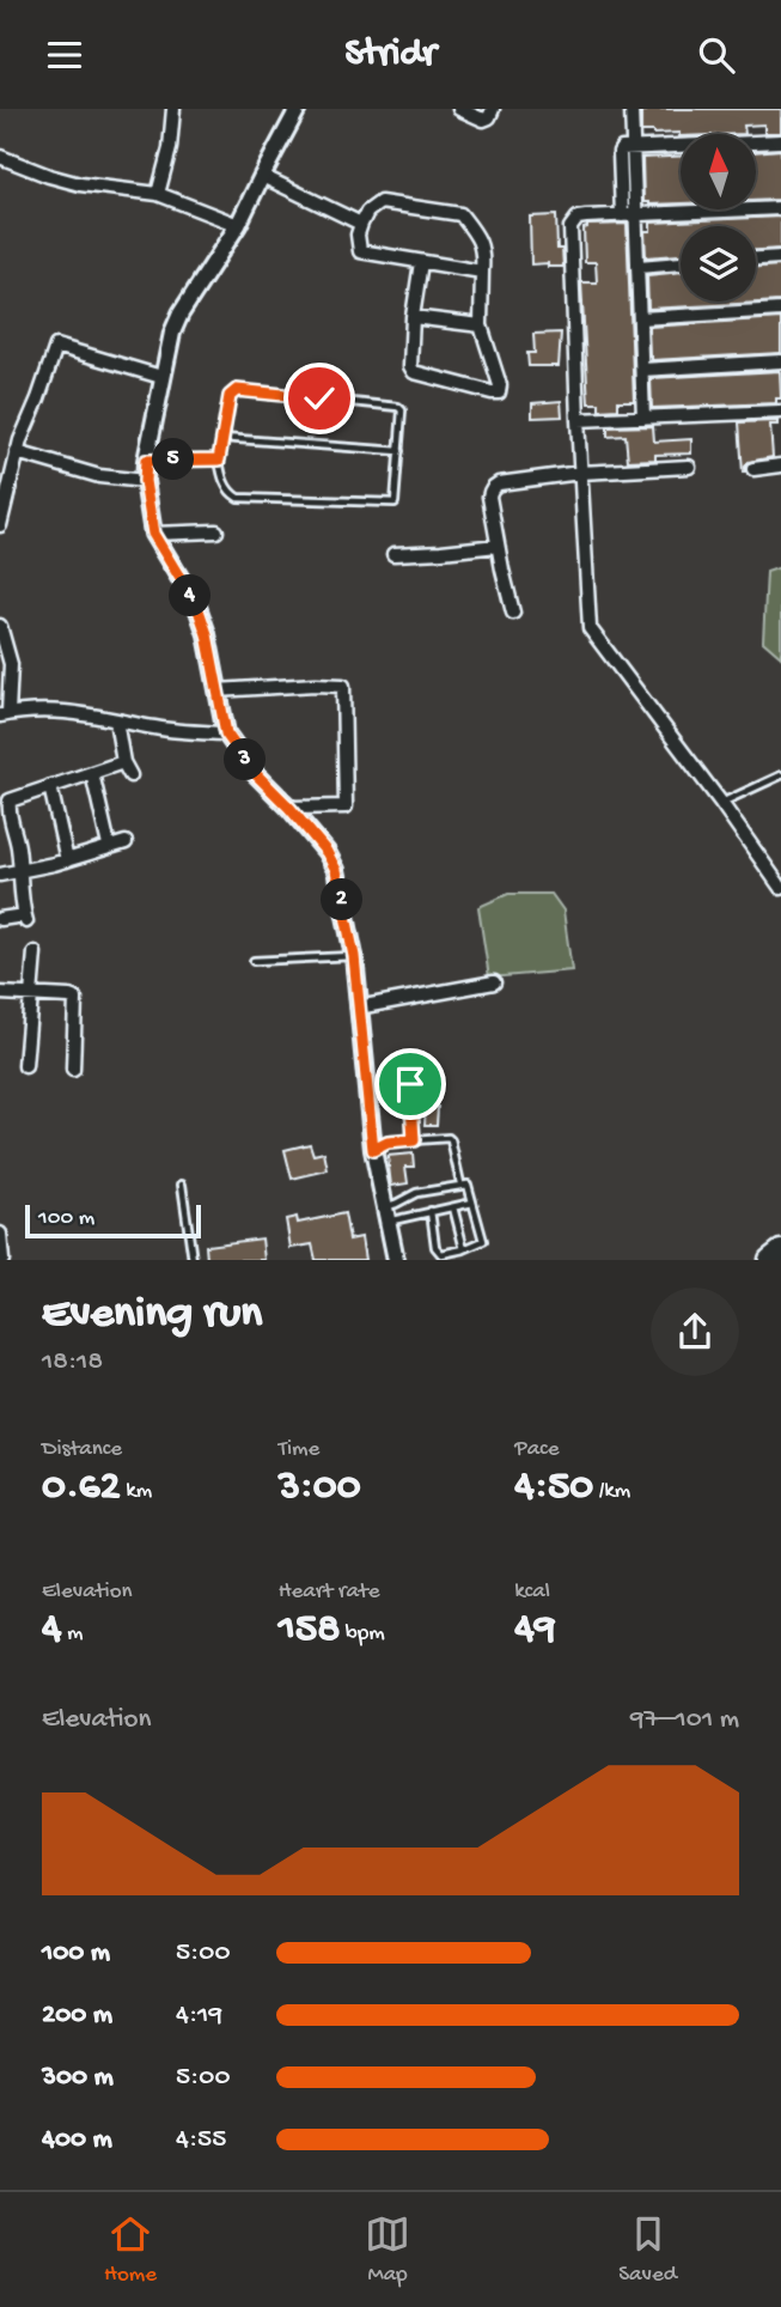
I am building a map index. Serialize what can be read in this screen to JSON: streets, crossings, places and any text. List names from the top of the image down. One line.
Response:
{"scale_bar":"100 m","north":"top","page":{"header":"Stridr","pins":["5","4","3","2"],"scale":"100 m","heading":["Evening run","18:18"],"stats":[["Distance","0.62 km"],["Time","3:00"],["Pace","4:50 /km"],["Elevation","4 m"],["Heart rate","158 bpm"],["kcal","49"]],"chart":["Elevation","97–101 m"],"list":[{"name":"100 m","note":"5:00"},{"name":"200 m","note":"4:19"},{"name":"300 m","note":"5:00"},{"name":"400 m","note":"4:55"}],"tabs":["Home","Map","Saved"]}}
